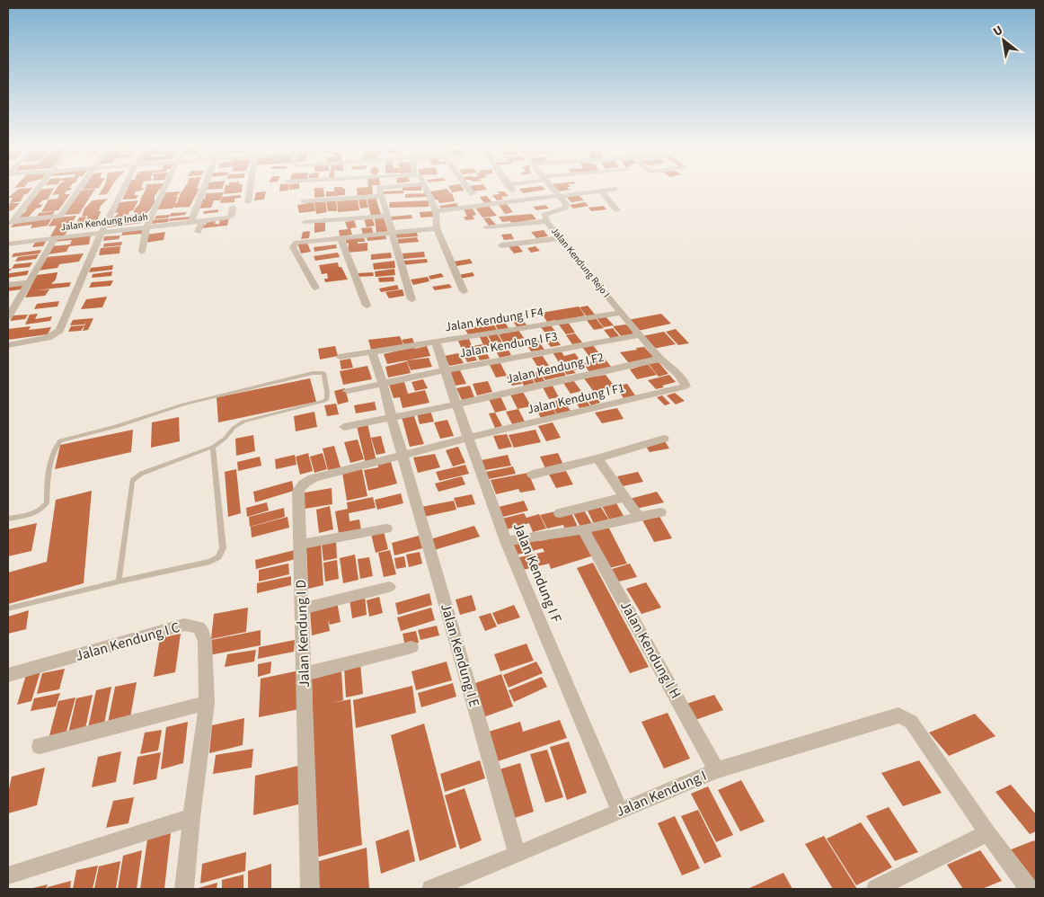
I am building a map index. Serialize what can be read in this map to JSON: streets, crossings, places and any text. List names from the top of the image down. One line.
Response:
{"streets":{"street":["Jalan Kendung Indah","Jalan Kendung Rejo I","Jalan Kendung I F4","Jalan Kendung I F3","Jalan Kendung I F2","Jalan Kendung I F1","Jalan Kendung I F","Jalan Kendung I D","Jalan Kendung I C","Jalan Kendung I H","Jalan Kendung I E","Jalan Kendung I"]},"crossings":[["Jalan Kendung Rejo I","Jalan Kendung I F4"],["Jalan Kendung Rejo I","Jalan Kendung I F3"],["Jalan Kendung Rejo I","Jalan Kendung I F2"],["Jalan Kendung Rejo I","Jalan Kendung I F1"],["Jalan Kendung I F4","Jalan Kendung I F"],["Jalan Kendung I F4","Jalan Kendung I E"],["Jalan Kendung I F3","Jalan Kendung I F"],["Jalan Kendung I F3","Jalan Kendung I E"],["Jalan Kendung I F2","Jalan Kendung I F"],["Jalan Kendung I F2","Jalan Kendung I E"],["Jalan Kendung I F1","Jalan Kendung I F"],["Jalan Kendung I F","Jalan Kendung I"],["Jalan Kendung I D","Jalan Kendung I E"],["Jalan Kendung I H","Jalan Kendung I"],["Jalan Kendung I E","Jalan Kendung I"]],"north":"top left"}
